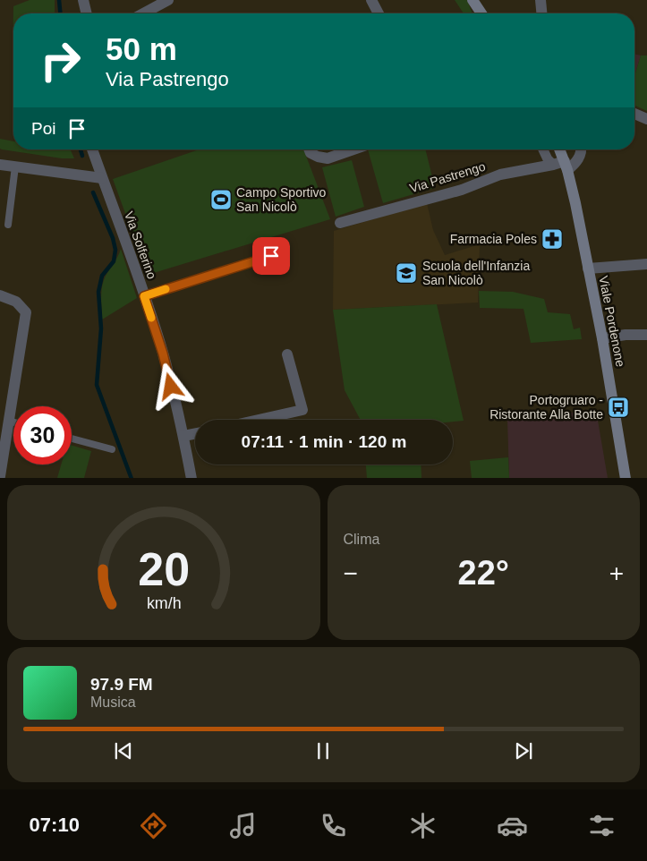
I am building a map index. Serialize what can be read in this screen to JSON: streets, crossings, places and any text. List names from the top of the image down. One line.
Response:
{"streets":{"main road":["Viale Pordenone"],"street":["Via Pastrengo","Via Solferino"]},"crossings":[["Via Pastrengo","Viale Pordenone"]],"places":{"sports":["Campo Sportivo San Nicolò"],"pharmacy":["Farmacia Poles"],"school or university":["Scuola dell'Infanzia San Nicolò"],"bus stop":["Portogruaro - Ristorante Alla Botte"]},"page":{"turn":["50 m","Via Pastrengo"],"then":"Poi","limit":"30","trip":"07:11 · 1 min · 120 m","tile":"Clima","heat":["−","22°","+"],"song":["97.9 FM","Musica"],"tabs":"07:10","gauge":["20","km/h"]}}
